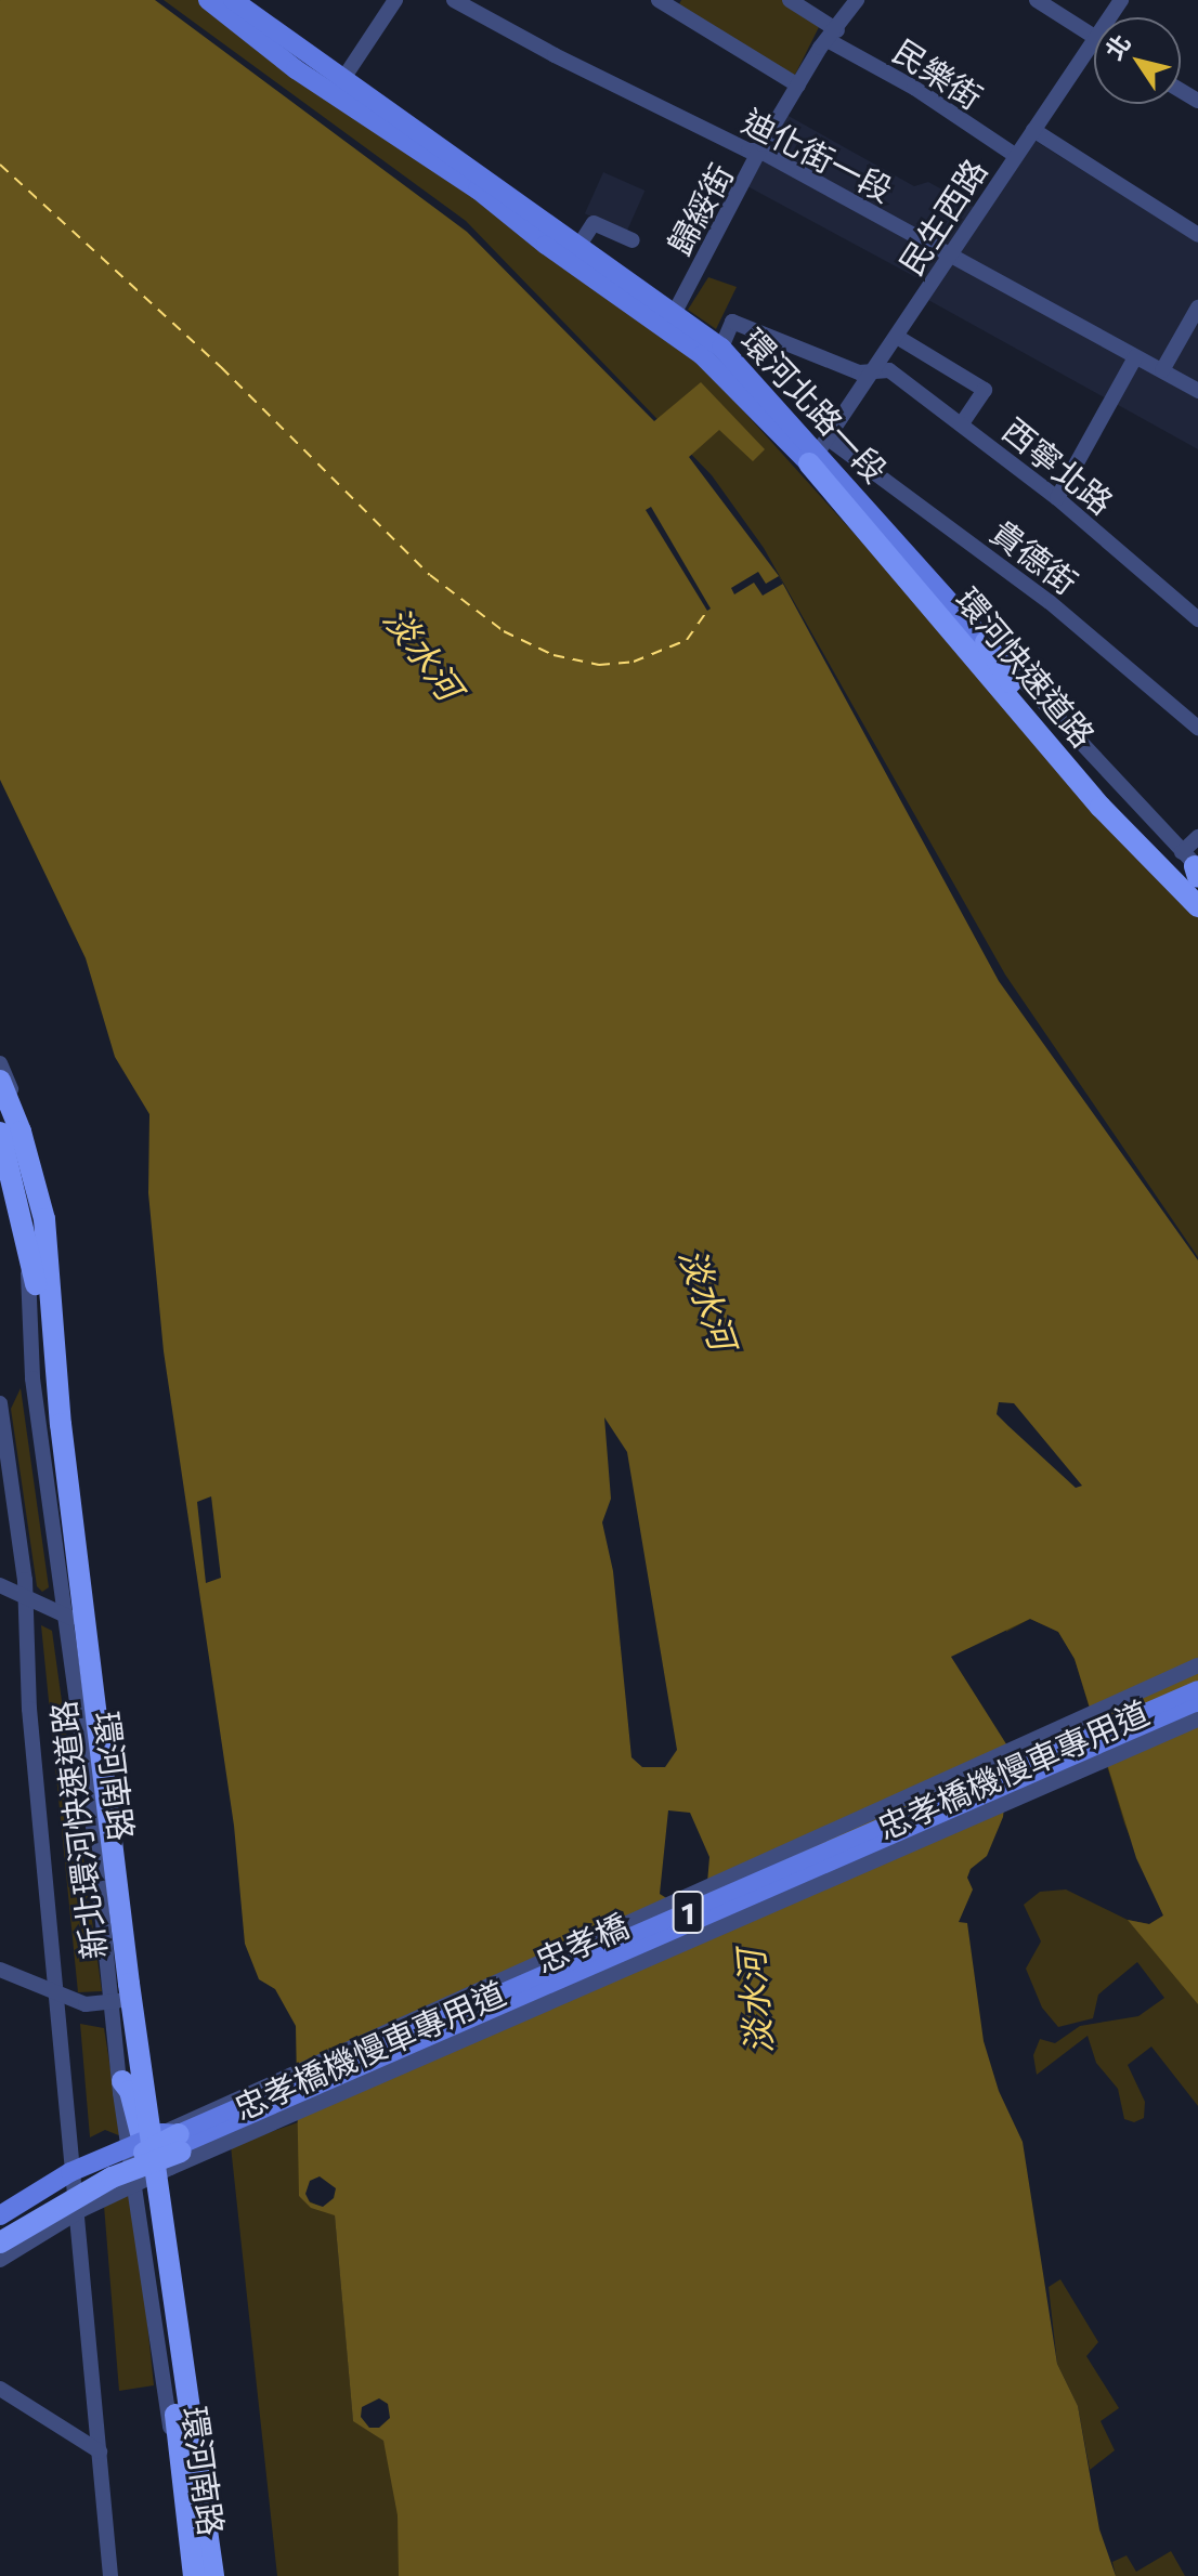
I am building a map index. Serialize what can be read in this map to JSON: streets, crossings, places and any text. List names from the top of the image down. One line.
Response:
{"streets":{"highway":["環河快速道路","新北環河快速道路","1"],"main road":["環河北路一段","忠孝橋"],"street":["民樂街","迪化街一段","歸綏街","民生西路","西寧北路","貴德街","忠孝橋機慢車專用道","環河南路"]},"crossings":[["民樂街","歸綏街"],["民樂街","民生西路"],["迪化街一段","歸綏街"],["迪化街一段","民生西路"],["歸綏街","環河北路一段"],["民生西路","環河北路一段"],["民生西路","西寧北路"],["民生西路","貴德街"],["民生西路","環河快速道路"],["環河北路一段","西寧北路"],["環河北路一段","貴德街"],["環河北路一段","環河快速道路"],["貴德街","環河快速道路"],["忠孝橋機慢車專用道","1"],["忠孝橋機慢車專用道","忠孝橋"],["環河南路","新北環河快速道路"],["1","忠孝橋"]],"water":["淡水河"],"north":"top left"}
